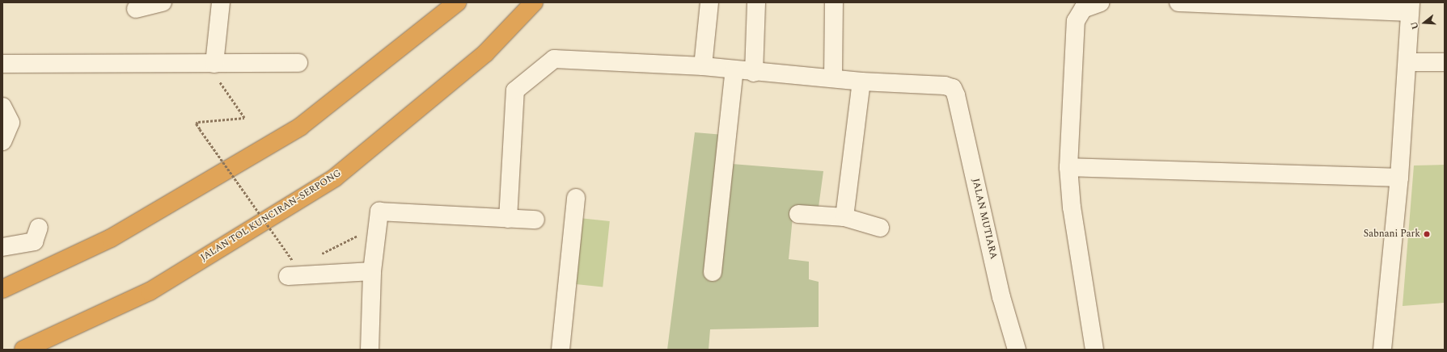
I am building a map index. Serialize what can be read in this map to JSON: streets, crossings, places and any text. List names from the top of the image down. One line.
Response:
{"streets":{"highway":["JALAN TOL KUNCIRAN–SERPONG"],"street":["JALAN MUTIARA"]},"places":["Sabnani Park"],"north":"left"}
